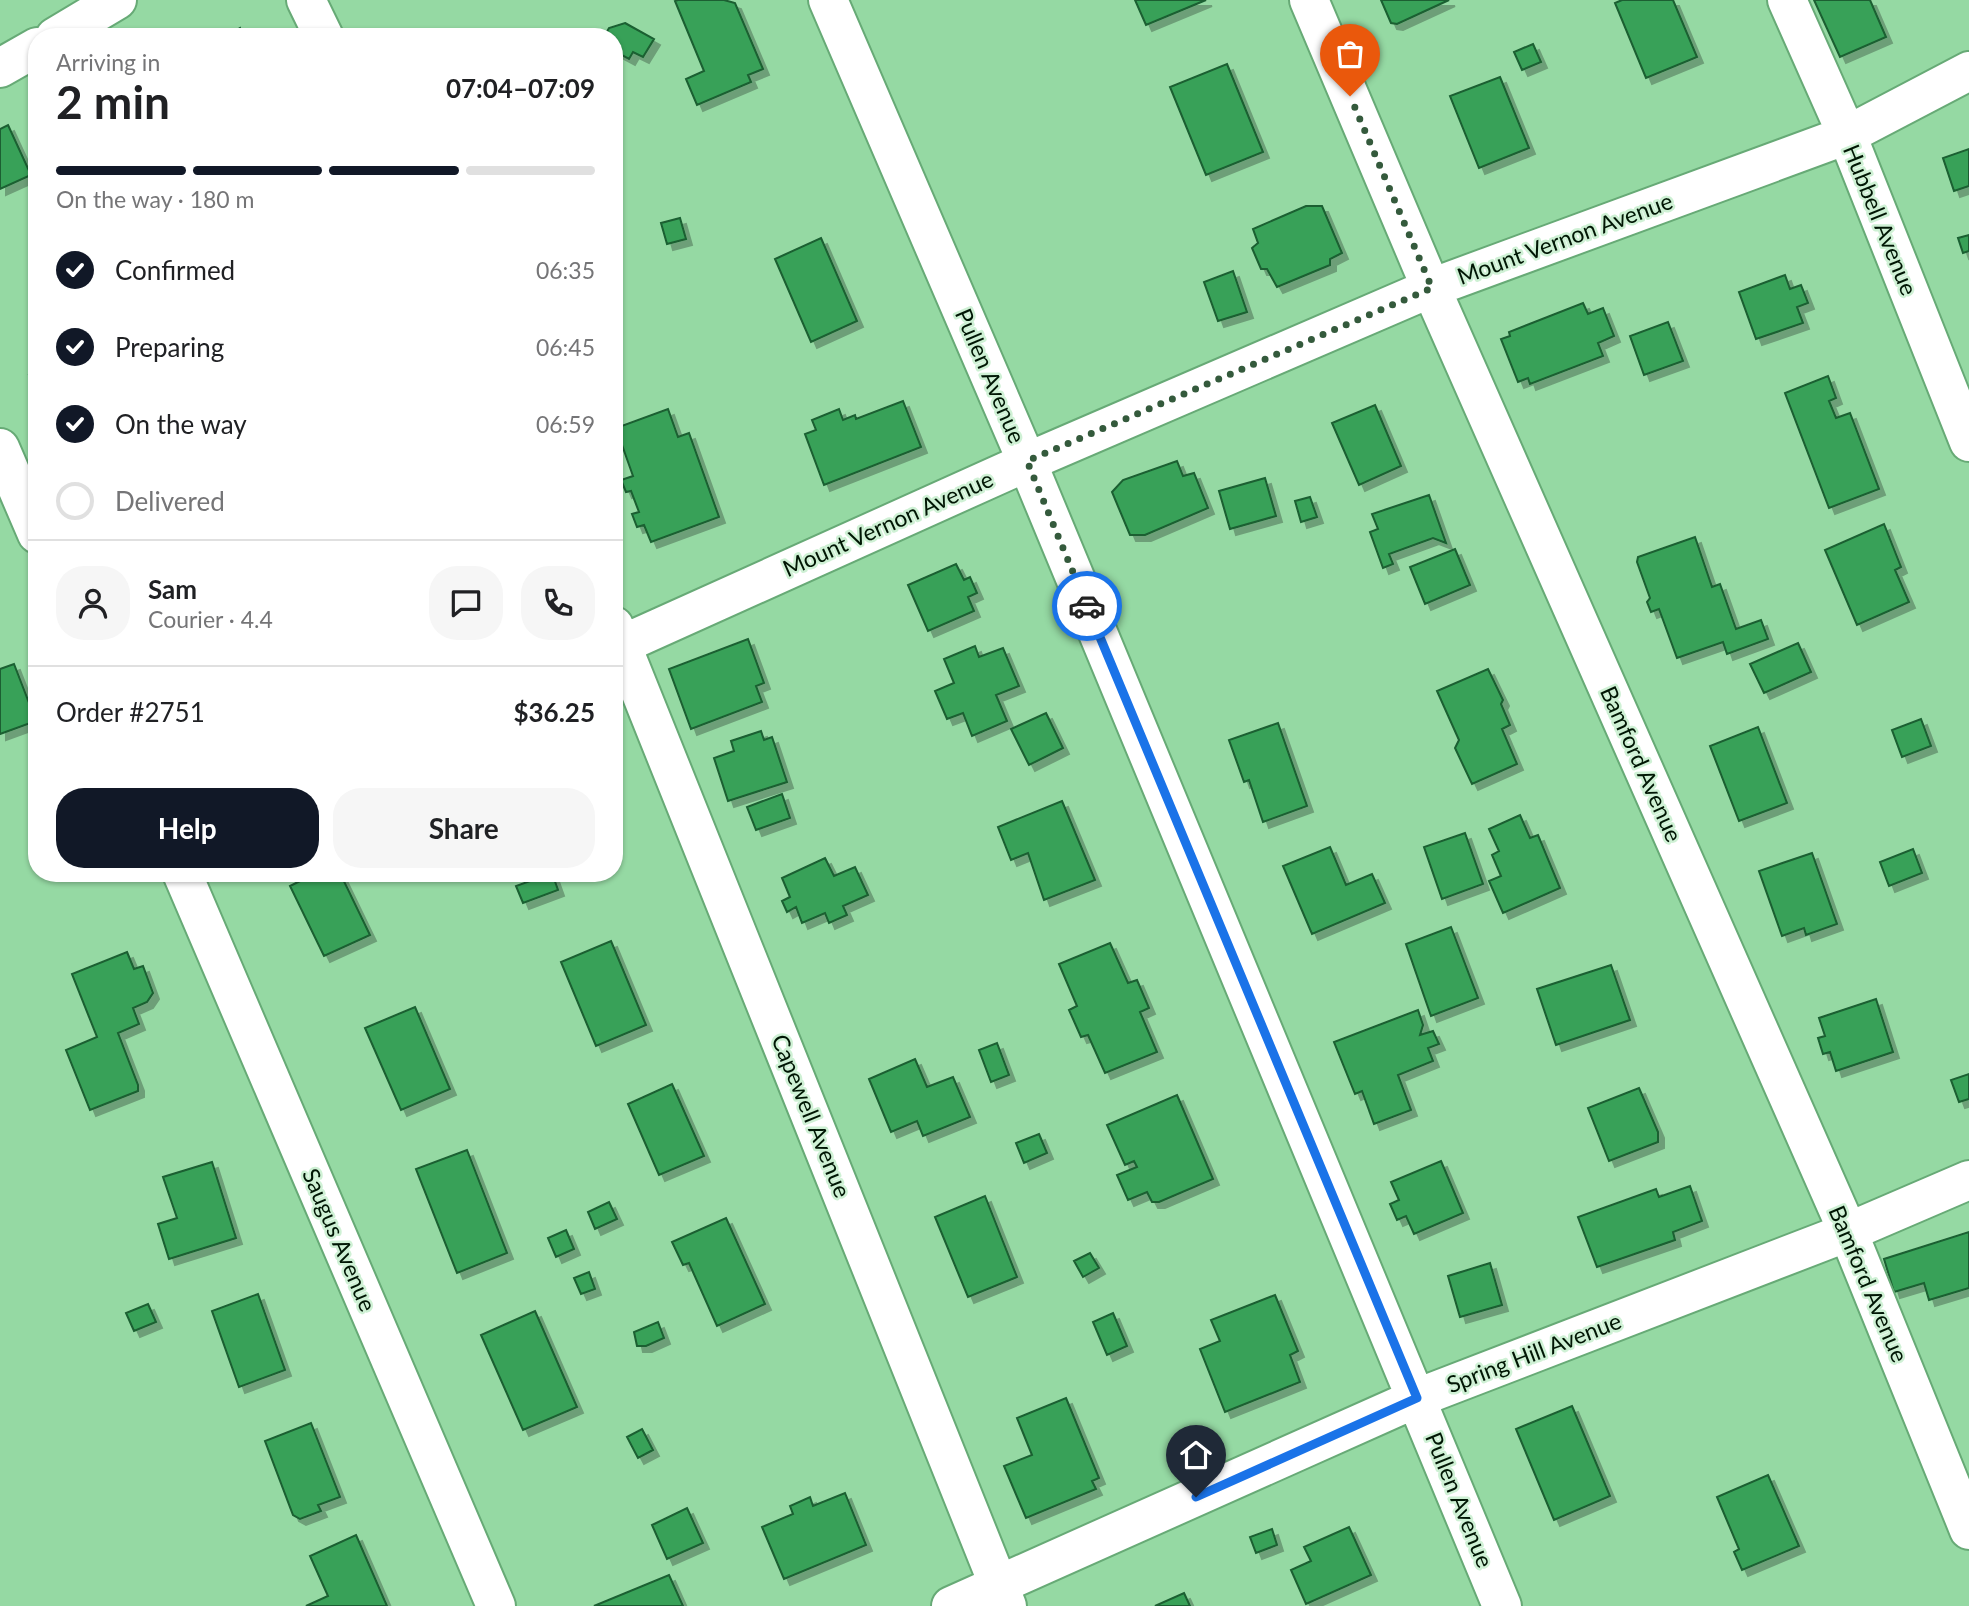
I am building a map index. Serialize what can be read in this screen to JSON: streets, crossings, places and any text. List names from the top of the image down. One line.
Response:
{"streets":{"street":["Hubbell Avenue","Mount Vernon Avenue","Pullen Avenue","Bamford Avenue","Capewell Avenue","Saugus Avenue","Spring Hill Avenue"]},"crossings":[["Hubbell Avenue","Mount Vernon Avenue"],["Mount Vernon Avenue","Pullen Avenue"],["Mount Vernon Avenue","Bamford Avenue"],["Pullen Avenue","Spring Hill Avenue"],["Bamford Avenue","Spring Hill Avenue"],["Capewell Avenue","Spring Hill Avenue"]],"page":{"heading":["2 min","Arriving in","07:04–07:09"],"panel":["Sam","Courier · 4.4","Order #2751","$36.25"],"bar":"On the way · 180 m","list":[["Confirmed","06:35"],["Preparing","06:45"],["On the way","06:59"],"Delivered"],"buttons":["Help","Share"]}}
